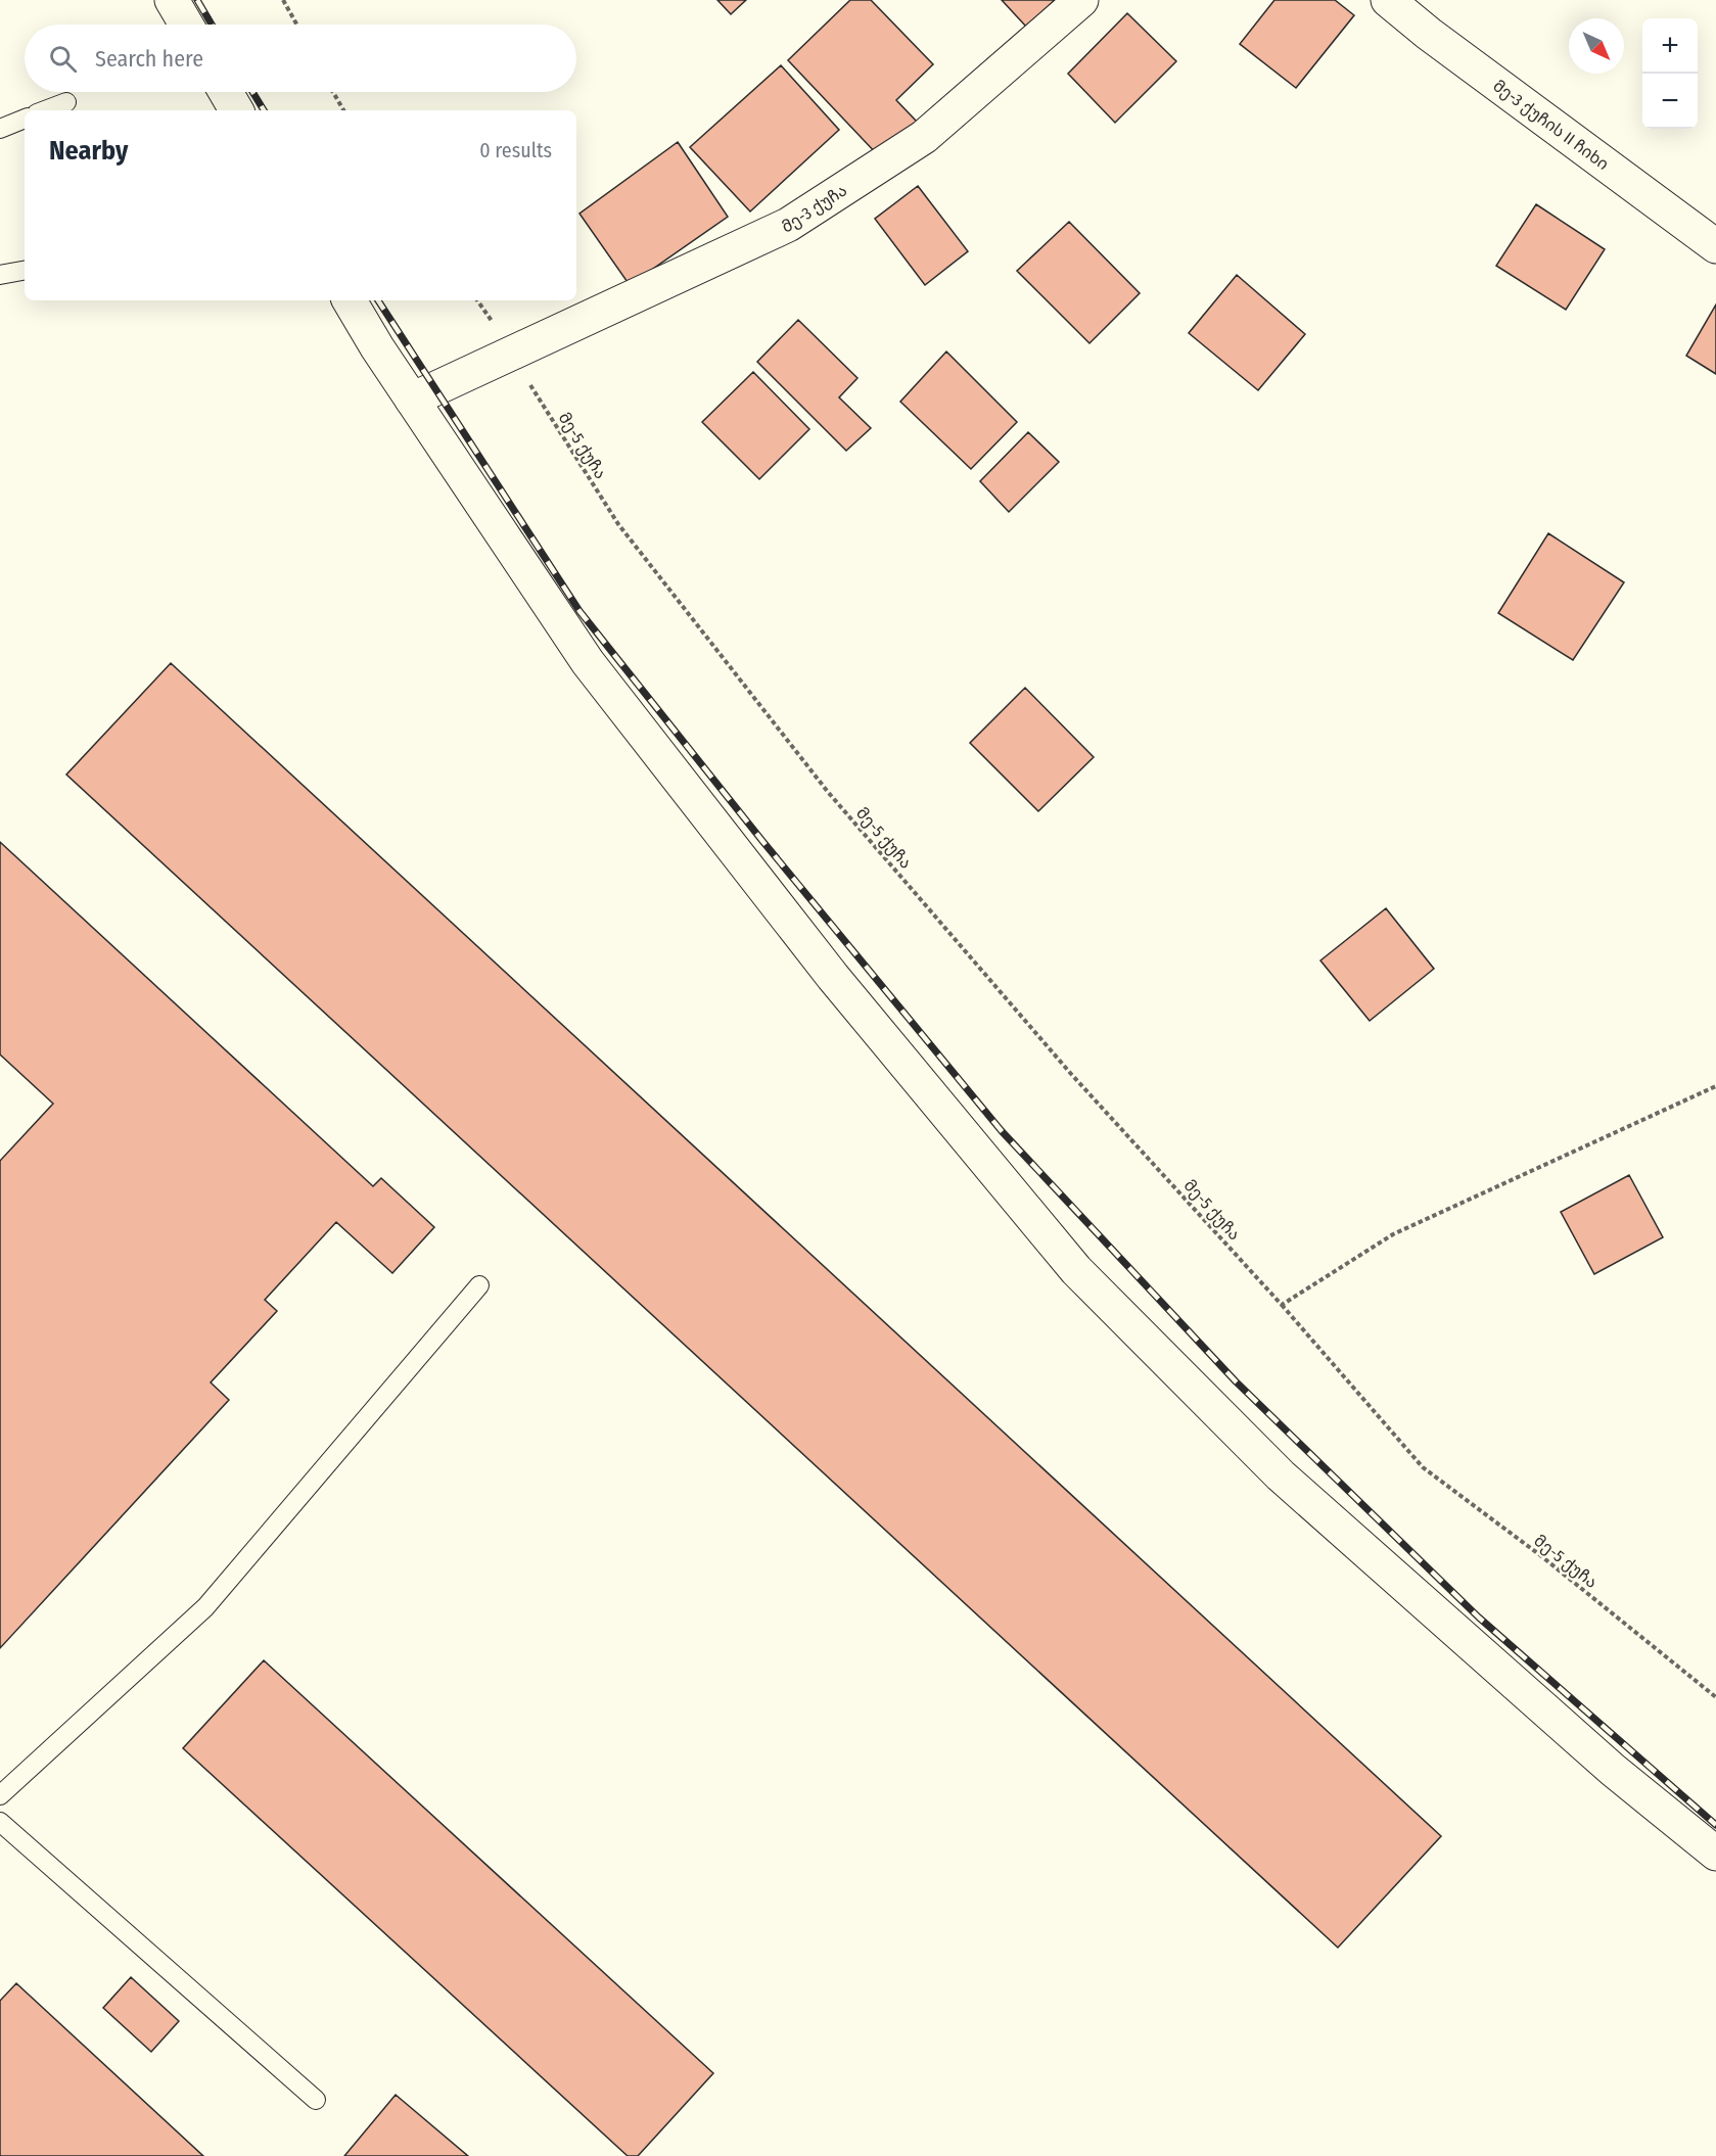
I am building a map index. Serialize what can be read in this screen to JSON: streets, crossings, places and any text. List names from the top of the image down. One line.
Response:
{"streets":{"street":["მე-3 ქუჩის II ჩიხი","მე-3 ქუჩა"],"path":["მე-5 ქუჩა"]},"crossings":[["მე-3 ქუჩა","მე-5 ქუჩა"]],"north":"bottom right","page":{"map_buttons":["+","−"],"search":"Search here","heading":["Nearby","0 results"]}}
